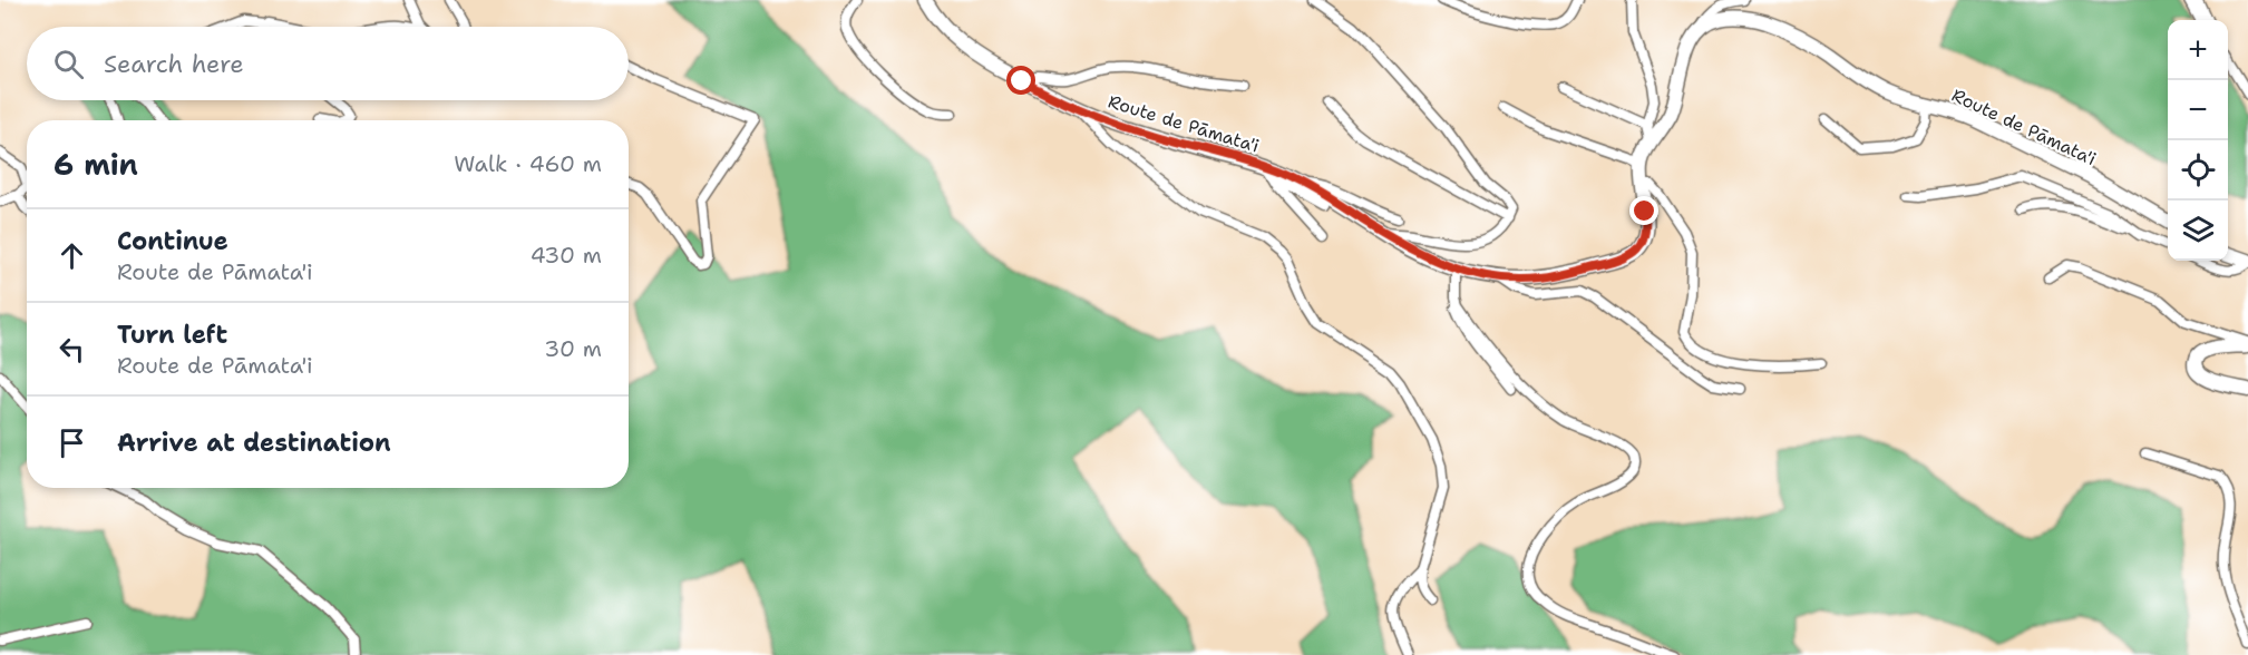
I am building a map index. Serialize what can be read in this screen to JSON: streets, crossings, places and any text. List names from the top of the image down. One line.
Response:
{"streets":{"main road":["Route de Pāmata'i"]},"page":{"map_buttons":["+","−"],"search":"Search here","heading":["6 min","Walk · 460 m"],"list":[["Continue","Route de Pāmata'i","430 m"],["Turn left","Route de Pāmata'i","30 m"],"Arrive at destination"]}}
